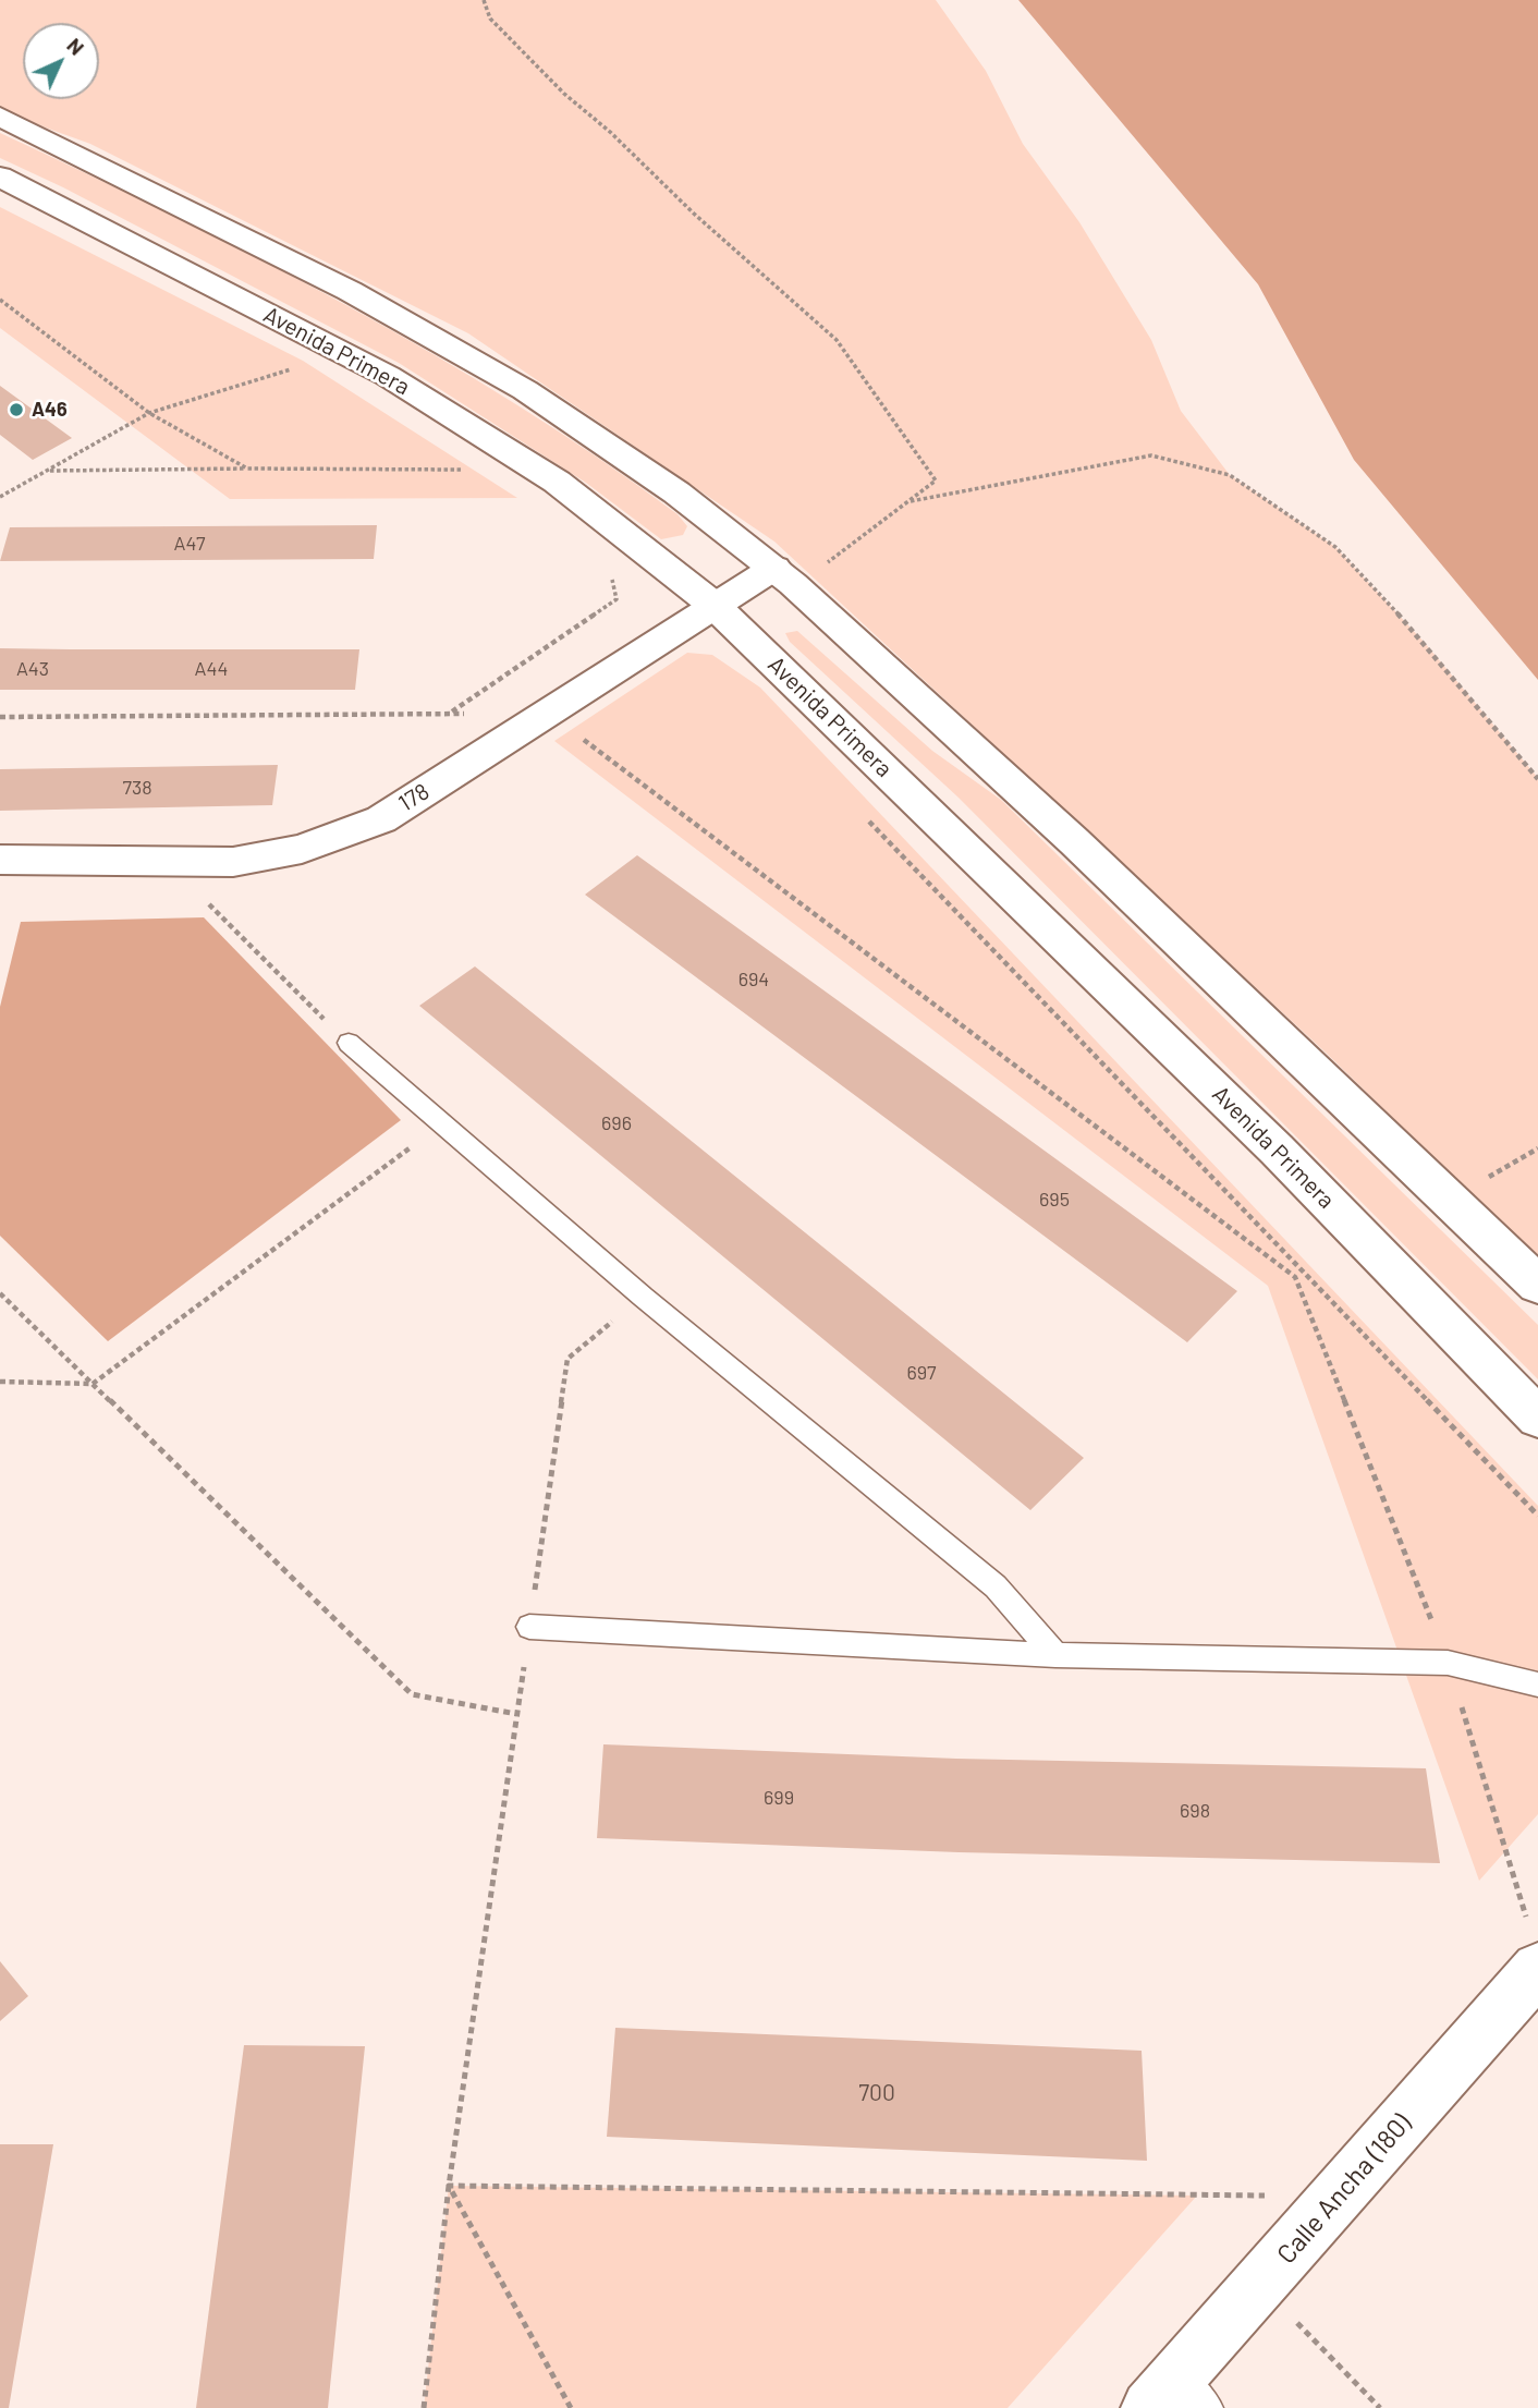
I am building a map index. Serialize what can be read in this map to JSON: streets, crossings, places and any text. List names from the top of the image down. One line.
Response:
{"streets":{"street":["Avenida Primera","178","Calle Ancha (180)"]},"crossings":[["Avenida Primera","178"]],"places":["A46"],"house_numbers":["A47","A43","A44","738","694","696","695","697","699","698","700"],"north":"top right"}
